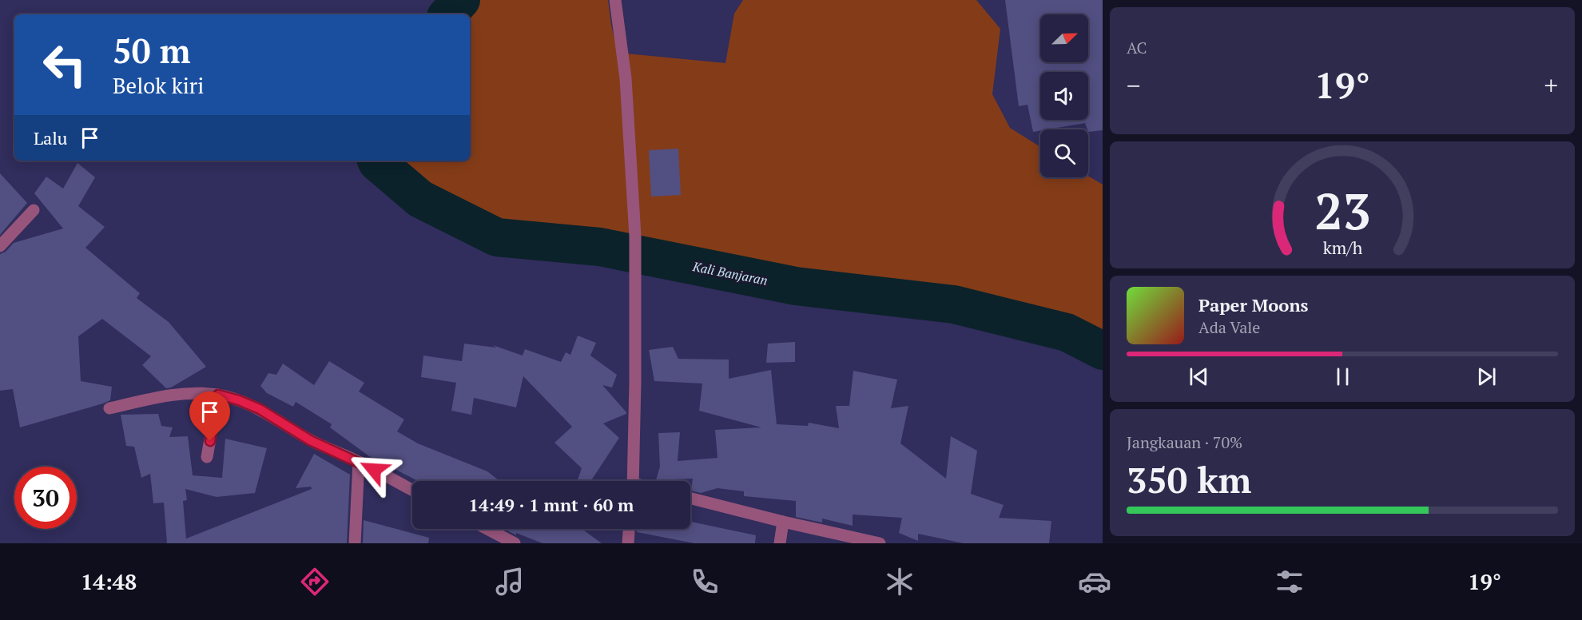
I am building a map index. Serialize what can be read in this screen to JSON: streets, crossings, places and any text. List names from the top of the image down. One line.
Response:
{"water":["Kali Banjaran"],"north":"top right","page":{"tile":["AC",["Jangkauan · 70%","350 km"]],"turn":["50 m","Belok kiri"],"heat":["−","19°","+"],"then":"Lalu","song":["Paper Moons","Ada Vale"],"limit":"30","trip":"14:49 · 1 mnt · 60 m","tabs":["14:48","19°"],"gauge":["23","km/h"]}}
